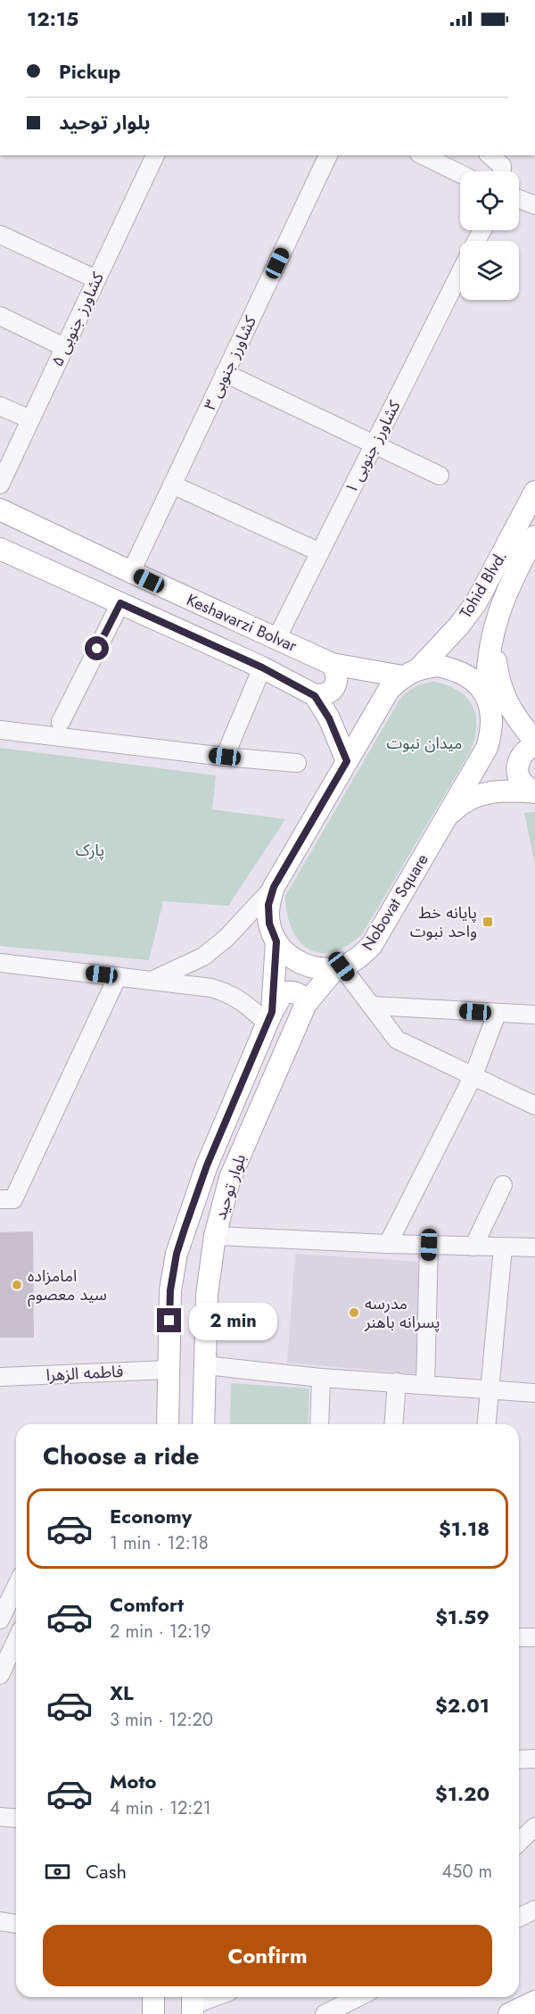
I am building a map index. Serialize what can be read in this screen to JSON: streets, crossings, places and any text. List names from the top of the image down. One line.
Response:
{"streets":{"main road":["Tohid Blvd.","Keshavarzi Bolvar","Nobovat Square","بلوار توحید"],"street":["کشاورز جنوبی ۵","کشاورز جنوبی ۳","کشاورز جنوبی ۱","فاطمه الزهرا"]},"crossings":[["کشاورز جنوبی ۳","Keshavarzi Bolvar"],["کشاورز جنوبی ۱","Keshavarzi Bolvar"],["Tohid Blvd.","Keshavarzi Bolvar"],["Tohid Blvd.","Nobovat Square"],["Nobovat Square","بلوار توحید"],["بلوار توحید","فاطمه الزهرا"]],"parks":["میدان نبوت","پارک"],"places":{"transit":["پایانه خط واحد نبوت"],"other":["امامزاده سید معصوم","مدرسه پسرانه باهنر"]},"page":{"status":"12:15","banner":["Pickup","بلوار توحید"],"bubble":"2 min","heading":"Choose a ride","list":[{"name":"Economy","note":"1 min · 12:18","value":"$1.18"},{"name":"Comfort","note":"2 min · 12:19","value":"$1.59"},{"name":"XL","note":"3 min · 12:20","value":"$2.01"},{"name":"Moto","note":"4 min · 12:21","value":"$1.20"}],"pay":["Cash","450 m"],"buttons":"Confirm"}}
